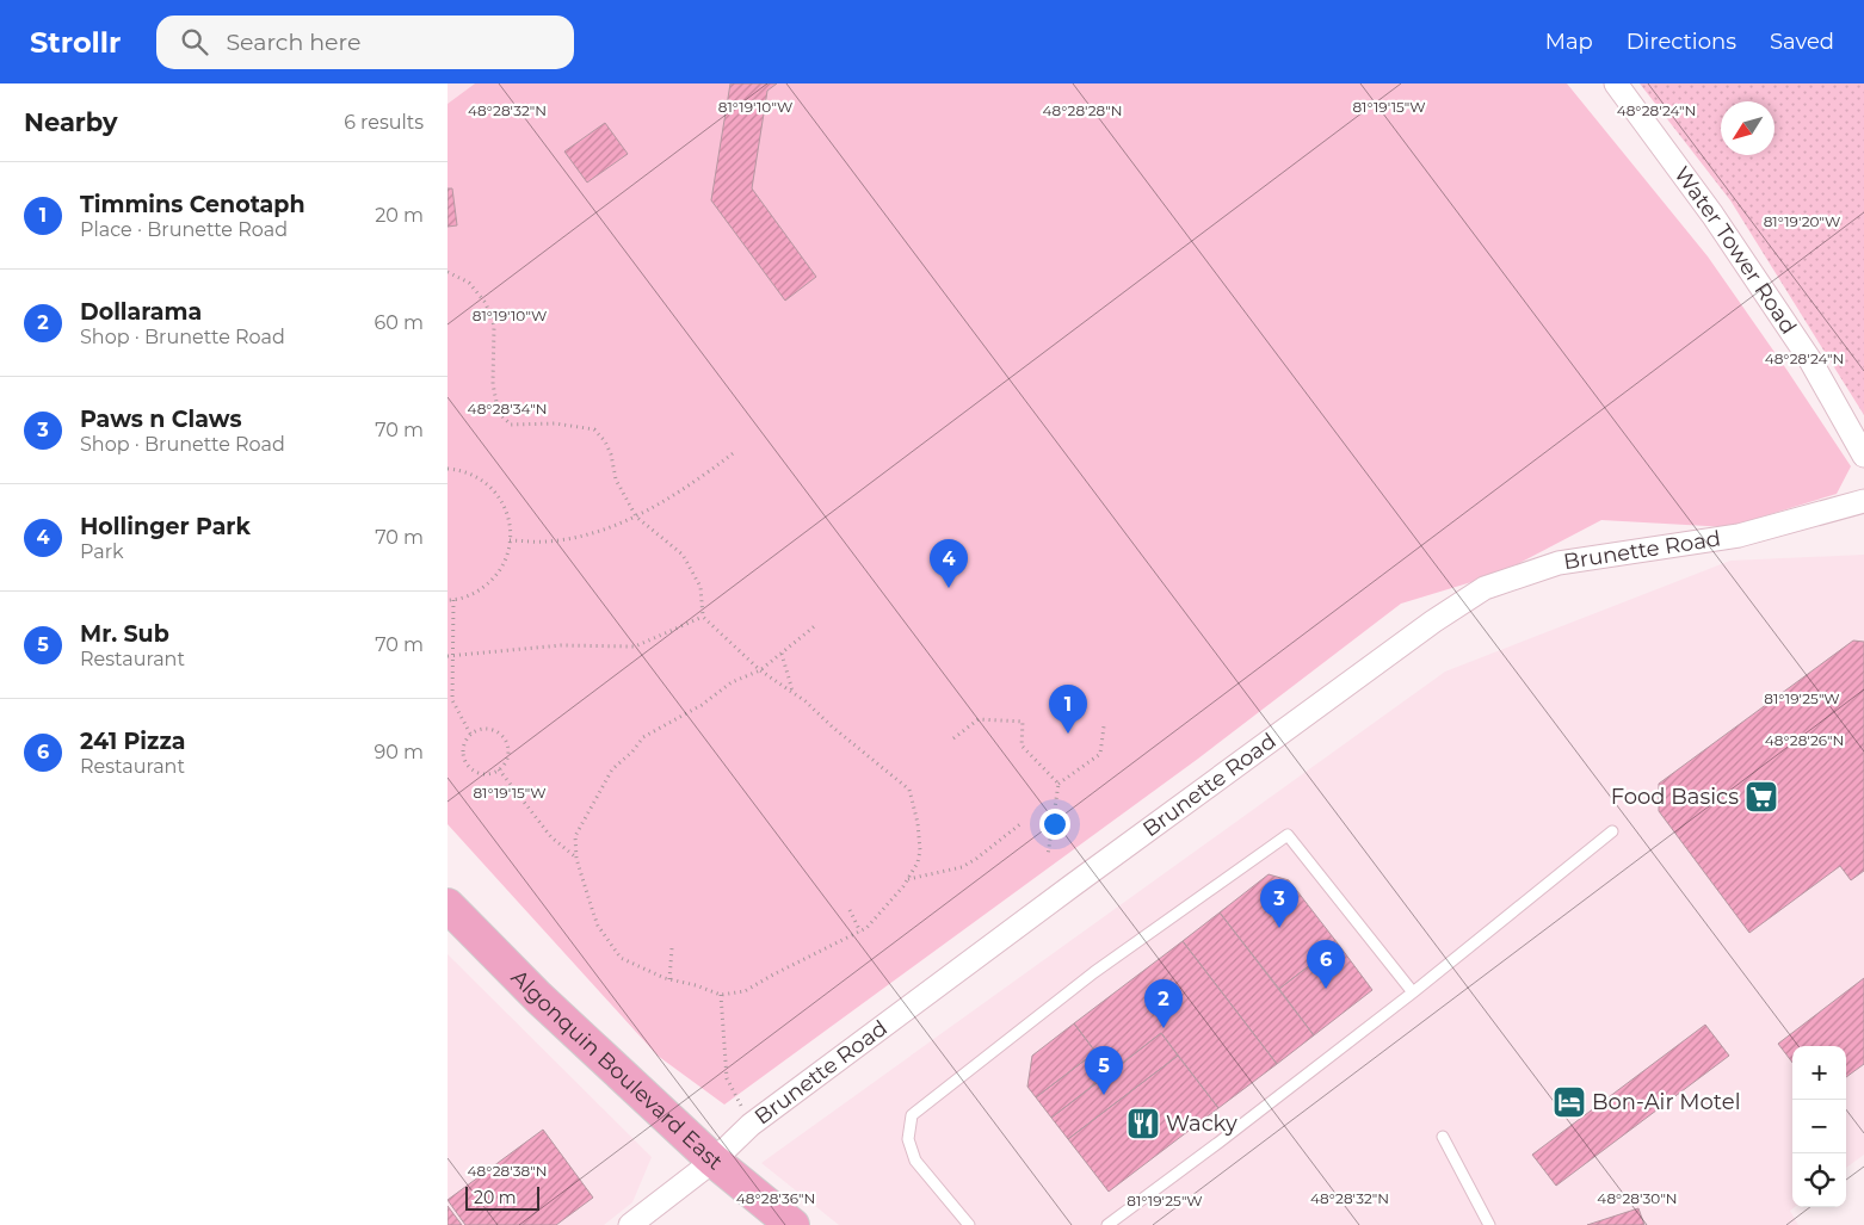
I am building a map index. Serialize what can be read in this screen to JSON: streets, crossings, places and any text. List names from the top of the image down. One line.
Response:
{"streets":{"main road":["Algonquin Boulevard East"],"street":["Water Tower Road","Brunette Road"]},"crossings":[["Brunette Road","Algonquin Boulevard East"]],"places":{"supermarket":["Food Basics"],"hotel":["Bon-Air Motel"],"restaurant":["Wacky"]},"scale_bar":"20 m","north":"bottom left","page":{"header":"Strollr","search":"Search here","nav":["Map","Directions","Saved"],"heading":["Nearby","6 results"],"list":[{"mark":"1","name":"Timmins Cenotaph","note":"Place · Brunette Road","value":"20 m"},{"mark":"2","name":"Dollarama","note":"Shop · Brunette Road","value":"60 m"},{"mark":"3","name":"Paws n Claws","note":"Shop · Brunette Road","value":"70 m"},{"mark":"4","name":"Hollinger Park","note":"Park","value":"70 m"},{"mark":"5","name":"Mr. Sub","note":"Restaurant","value":"70 m"},{"mark":"6","name":"241 Pizza","note":"Restaurant","value":"90 m"}],"pins":["4","1","3","6","2","5"],"map_buttons":["+","−"],"scale":"20 m"},"coordinates":["81°19'10\"W","81°19'15\"W","48°28'32\"N","48°28'28\"N","48°28'24\"N","81°19'20\"W","48°28'34\"N","81°19'25\"W","48°28'26\"N","48°28'38\"N","48°28'36\"N","48°28'30\"N"]}
